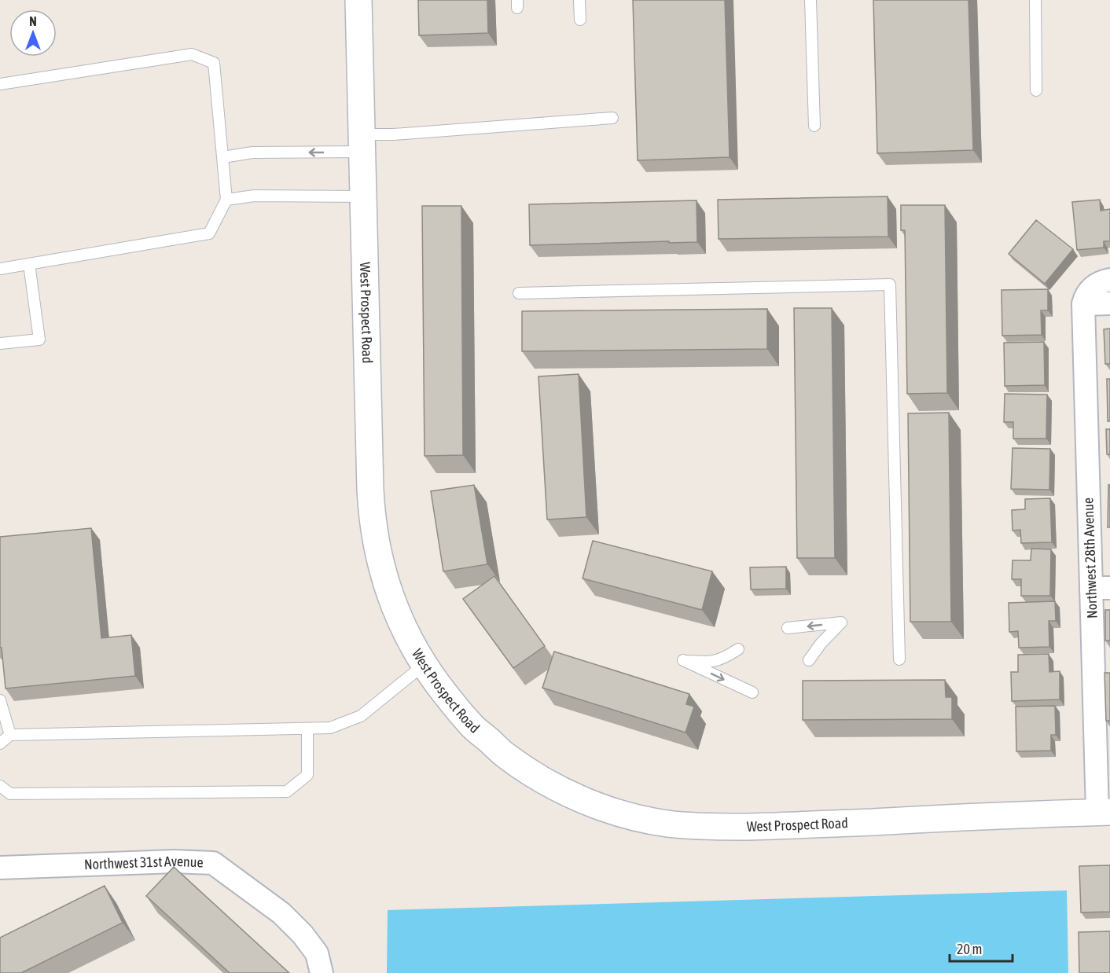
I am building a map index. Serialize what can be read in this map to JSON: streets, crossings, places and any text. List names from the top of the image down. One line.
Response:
{"streets":{"main road":["West Prospect Road"],"street":["Northwest 28th Avenue","Northwest 31st Avenue"]},"crossings":[["West Prospect Road","Northwest 28th Avenue"]],"scale_bar":"20 m","north":"top"}
